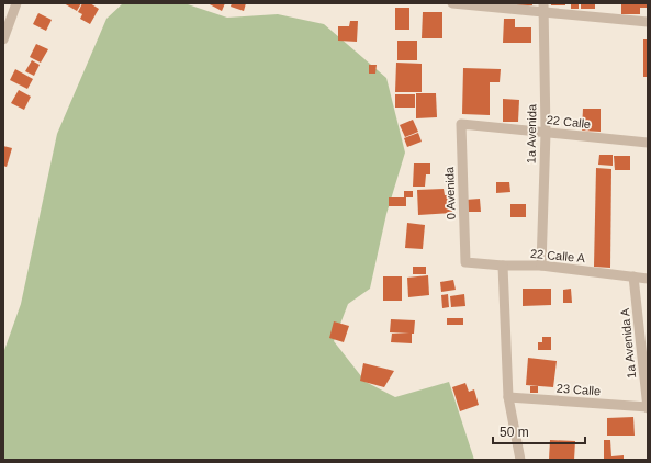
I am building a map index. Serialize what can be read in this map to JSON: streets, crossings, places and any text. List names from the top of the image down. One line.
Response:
{"streets":{"street":["22 Calle","1a Avenida","0 Avenida","22 Calle A","1a Avenida A","23 Calle"]},"crossings":[["22 Calle","1a Avenida"],["22 Calle","0 Avenida"],["1a Avenida","22 Calle A"],["0 Avenida","22 Calle A"],["22 Calle A","1a Avenida A"],["1a Avenida A","23 Calle"]],"scale_bar":"50 m"}
